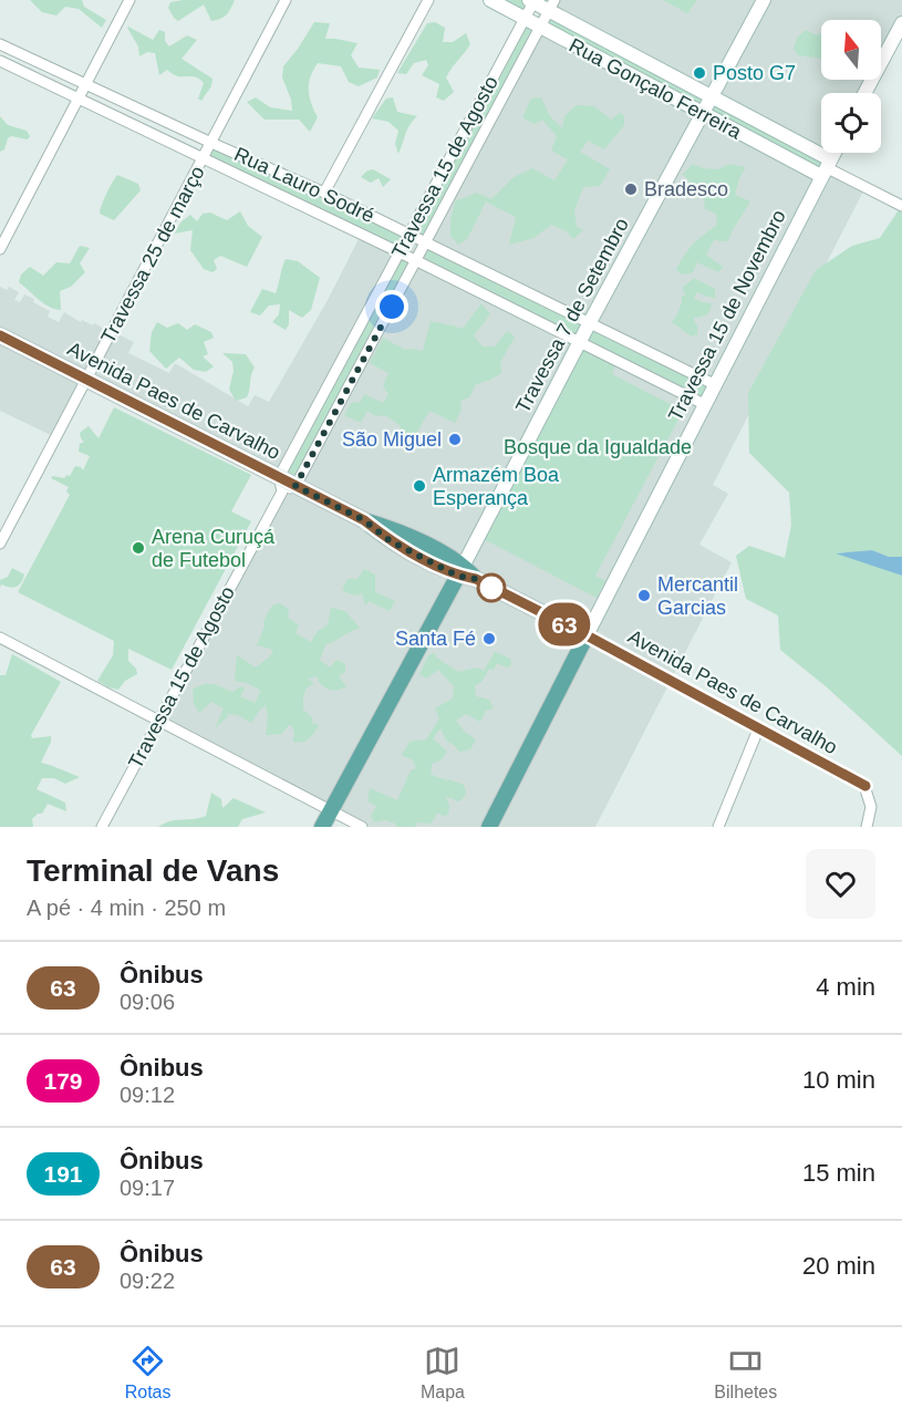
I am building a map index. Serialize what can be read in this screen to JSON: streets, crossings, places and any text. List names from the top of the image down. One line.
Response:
{"streets":{"main road":["Travessa 7 de Setembro","Travessa 15 de Novembro","Avenida Paes de Carvalho"],"street":["Rua Gonçalo Ferreira","Travessa 15 de Agosto","Rua Lauro Sodré","Travessa 25 de março"]},"crossings":[["Rua Gonçalo Ferreira","Travessa 15 de Agosto"],["Rua Gonçalo Ferreira","Travessa 7 de Setembro"],["Rua Gonçalo Ferreira","Travessa 15 de Novembro"],["Travessa 15 de Agosto","Rua Lauro Sodré"],["Travessa 15 de Agosto","Avenida Paes de Carvalho"],["Rua Lauro Sodré","Travessa 25 de março"],["Rua Lauro Sodré","Travessa 7 de Setembro"],["Rua Lauro Sodré","Travessa 15 de Novembro"],["Travessa 25 de março","Avenida Paes de Carvalho"],["Travessa 7 de Setembro","Avenida Paes de Carvalho"],["Travessa 15 de Novembro","Avenida Paes de Carvalho"]],"parks":["Bosque da Igualdade"],"places":["Posto G7","Bradesco","São Miguel","Armazém Boa Esperança","Arena Curuçá de Futebol","Mercantil Garcias","Santa Fé"],"lines":["bus line 63"],"north":"top","page":{"on_map":"63","heading":["Terminal de Vans","A pé · 4 min · 250 m"],"list":[{"mark":"63","name":"Ônibus","note":"09:06","value":"4 min"},{"mark":"179","name":"Ônibus","note":"09:12","value":"10 min"},{"mark":"191","name":"Ônibus","note":"09:17","value":"15 min"},{"mark":"63","name":"Ônibus","note":"09:22","value":"20 min"}],"tabs":["Rotas","Mapa","Bilhetes"]}}
